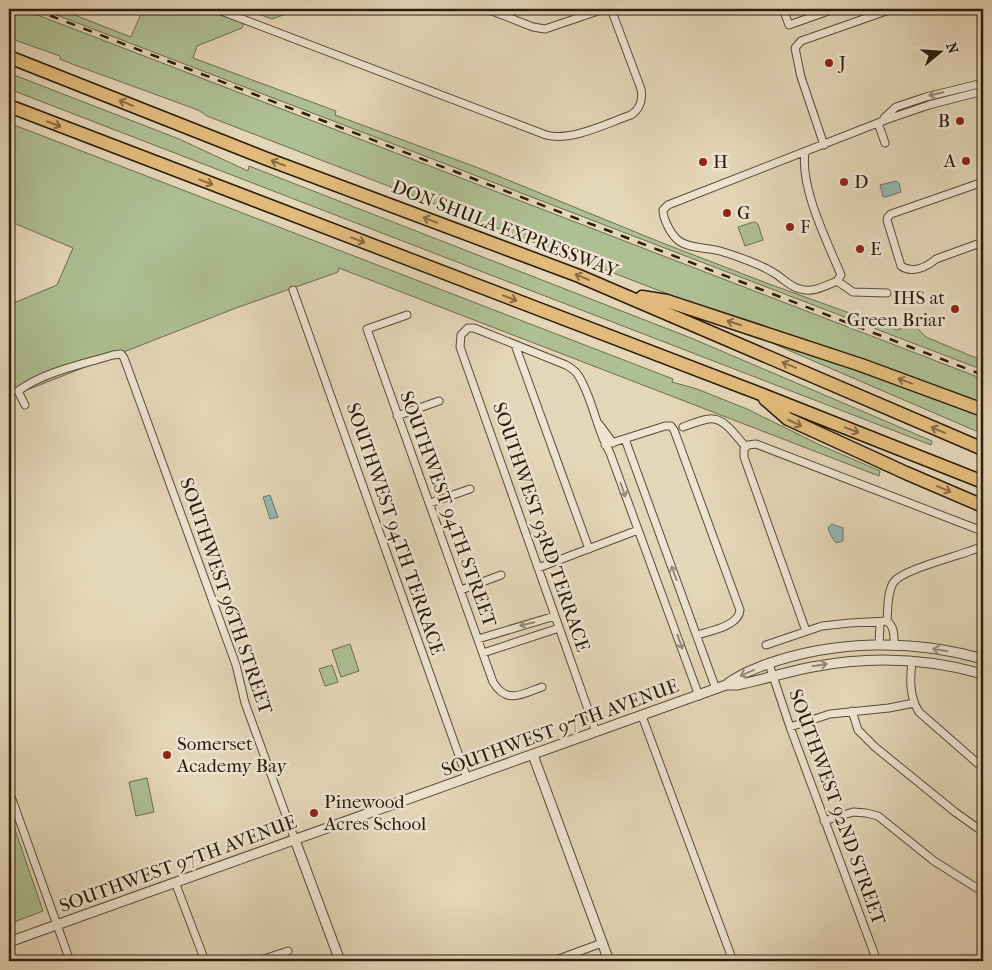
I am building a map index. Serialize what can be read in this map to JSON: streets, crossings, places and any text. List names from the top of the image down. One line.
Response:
{"streets":{"highway":["DON SHULA EXPRESSWAY"],"street":["SOUTHWEST 94TH STREET","SOUTHWEST 93RD TERRACE","SOUTHWEST 94TH TERRACE","SOUTHWEST 96TH STREET","SOUTHWEST 97TH AVENUE","SOUTHWEST 92ND STREET"]},"crossings":[["SOUTHWEST 93RD TERRACE","SOUTHWEST 97TH AVENUE"],["SOUTHWEST 94TH TERRACE","SOUTHWEST 97TH AVENUE"],["SOUTHWEST 96TH STREET","SOUTHWEST 97TH AVENUE"],["SOUTHWEST 97TH AVENUE","SOUTHWEST 92ND STREET"]],"places":["J","B","A","H","D","G","F","E","IHS at Green Briar","Somerset Academy Bay","Pinewood Acres School"],"north":"right"}
